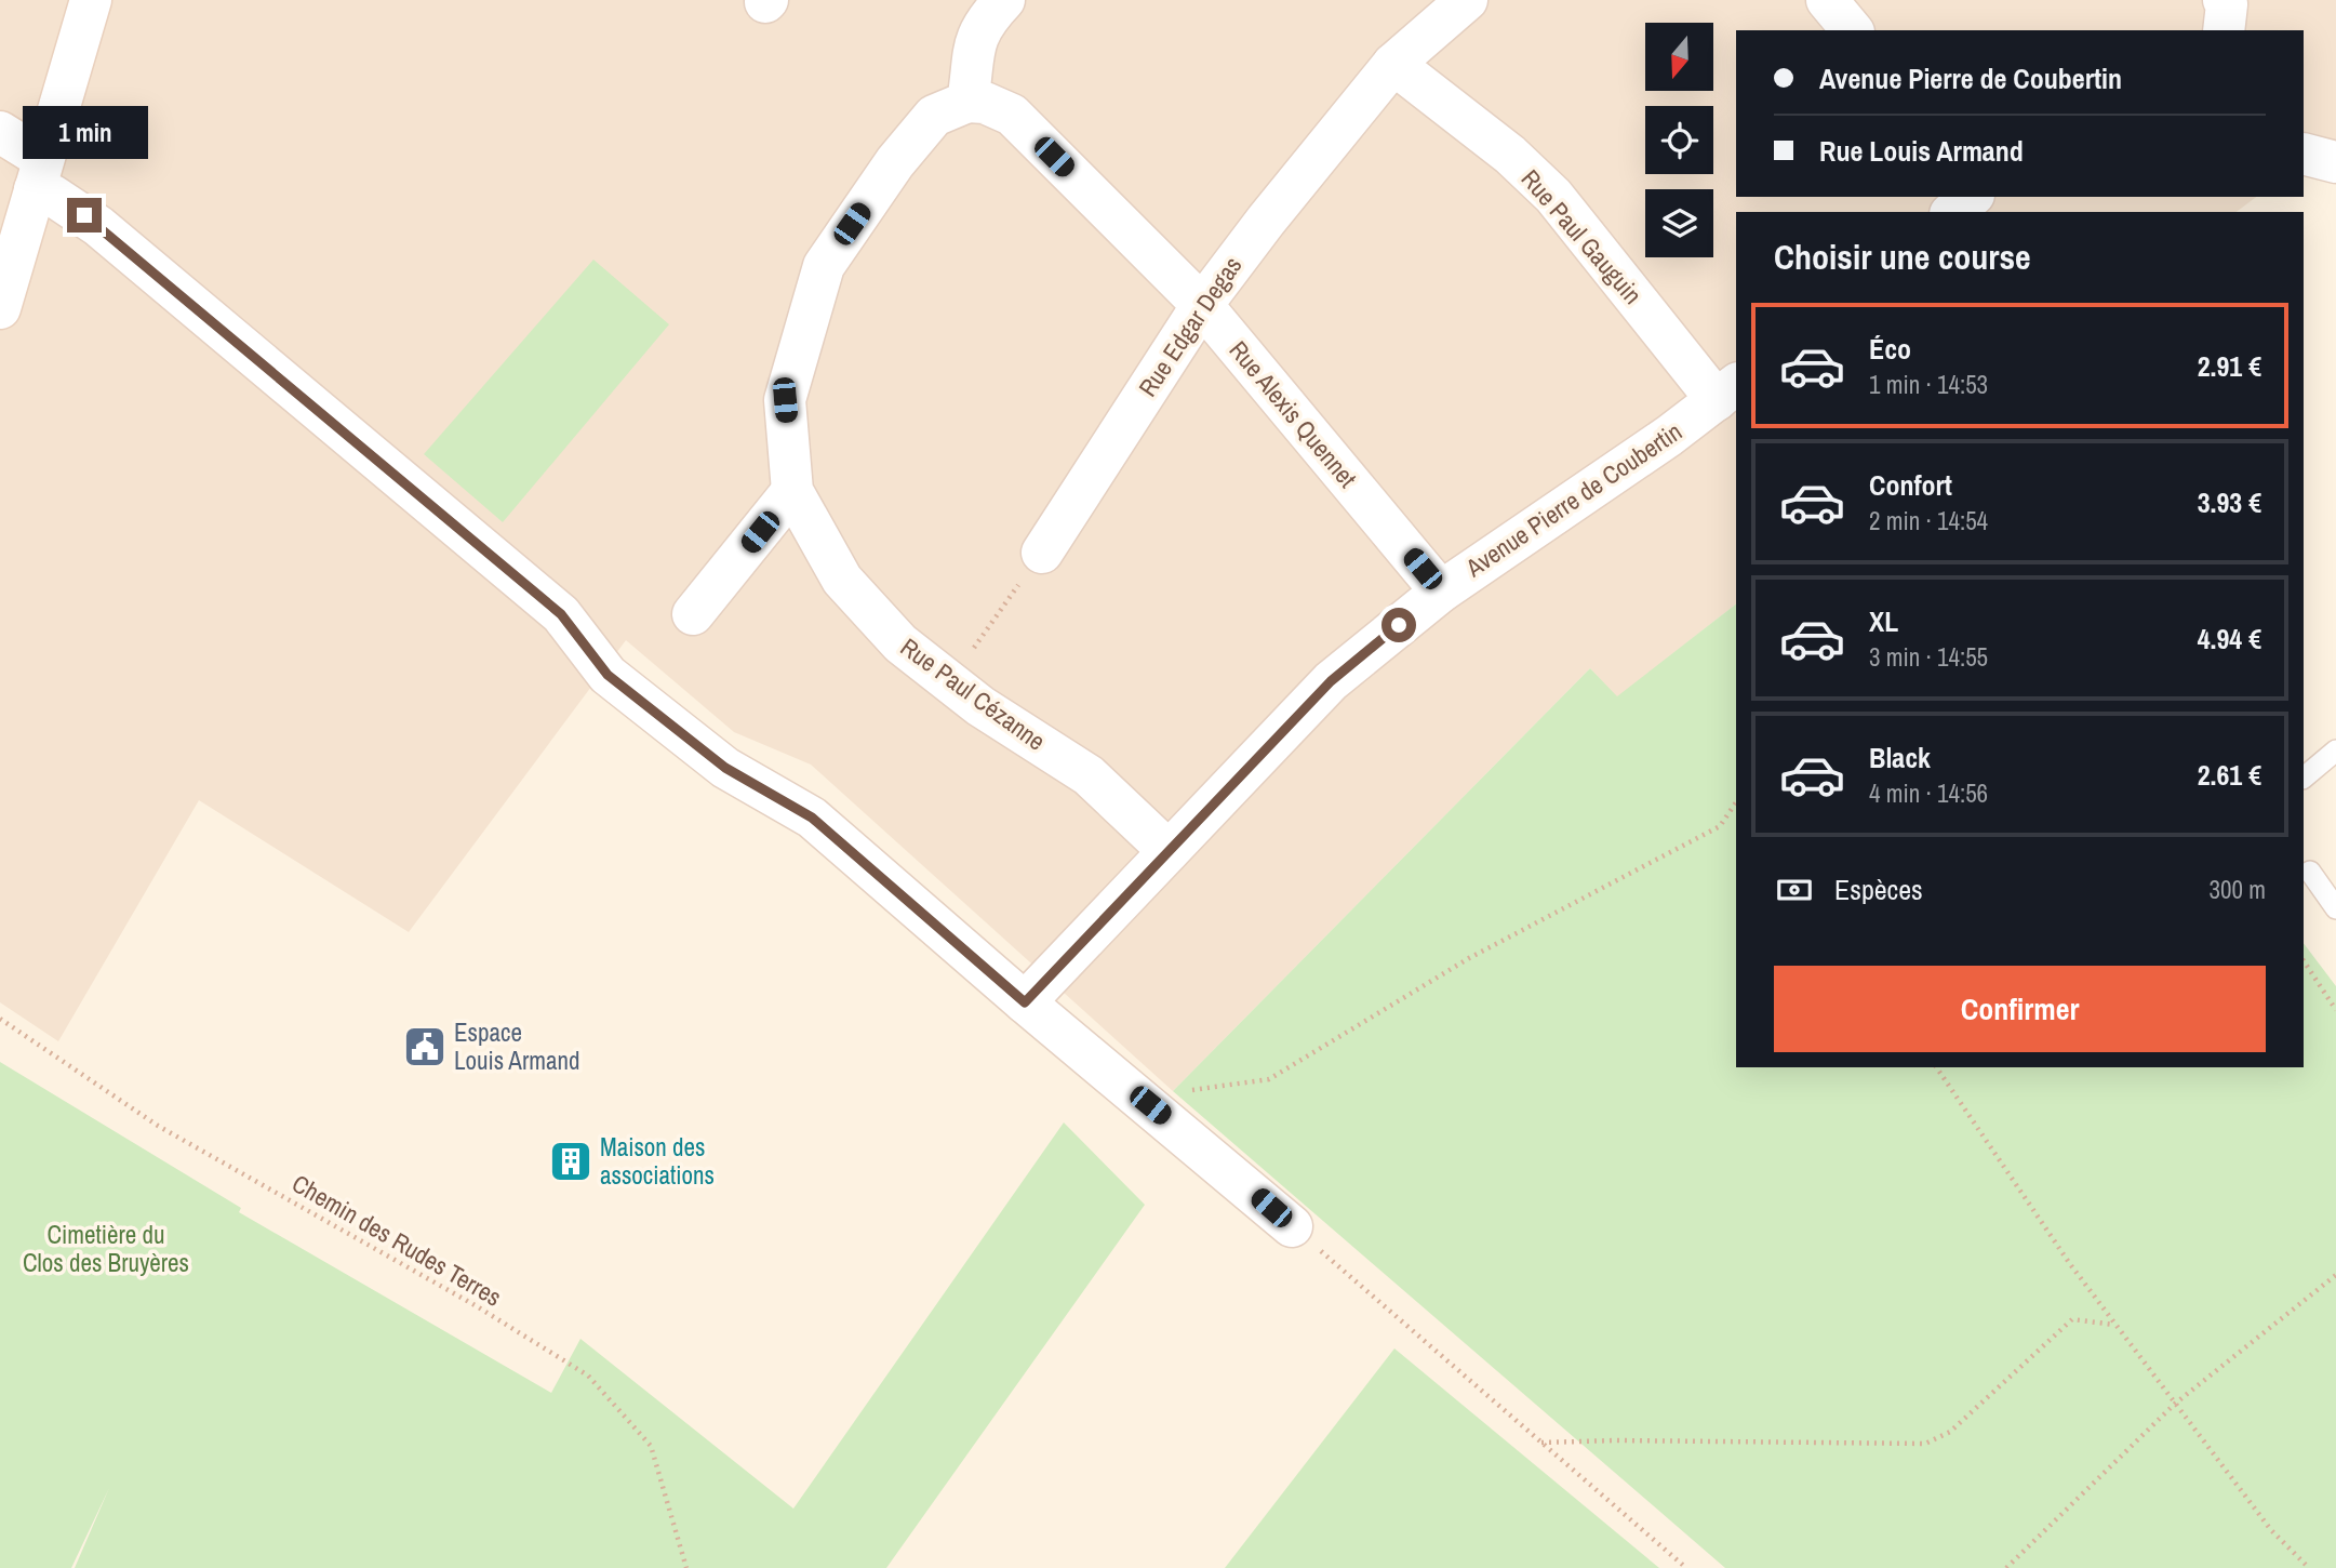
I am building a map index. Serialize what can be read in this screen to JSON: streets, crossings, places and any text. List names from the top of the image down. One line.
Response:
{"streets":{"street":["Rue Paul Gauguin","Rue Edgar Degas","Rue Alexis Quennet","Avenue Pierre de Coubertin","Rue Paul Cézanne"],"path":["Chemin des Rudes Terres"]},"crossings":[["Rue Paul Gauguin","Rue Edgar Degas"],["Rue Paul Gauguin","Avenue Pierre de Coubertin"],["Rue Edgar Degas","Rue Alexis Quennet"],["Rue Alexis Quennet","Avenue Pierre de Coubertin"],["Rue Alexis Quennet","Rue Paul Cézanne"],["Avenue Pierre de Coubertin","Rue Paul Cézanne"]],"parks":["Cimetière du Clos des Bruyères"],"places":{"public building":["Espace Louis Armand"],"building":["Maison des associations"]},"north":"bottom","page":{"banner":["Avenue Pierre de Coubertin","Rue Louis Armand"],"bubble":"1 min","heading":"Choisir une course","list":[{"name":"Éco","note":"1 min · 14:53","value":"2.91 €"},{"name":"Confort","note":"2 min · 14:54","value":"3.93 €"},{"name":"XL","note":"3 min · 14:55","value":"4.94 €"},{"name":"Black","note":"4 min · 14:56","value":"2.61 €"}],"pay":["Espèces","300 m"],"buttons":"Confirmer"}}
